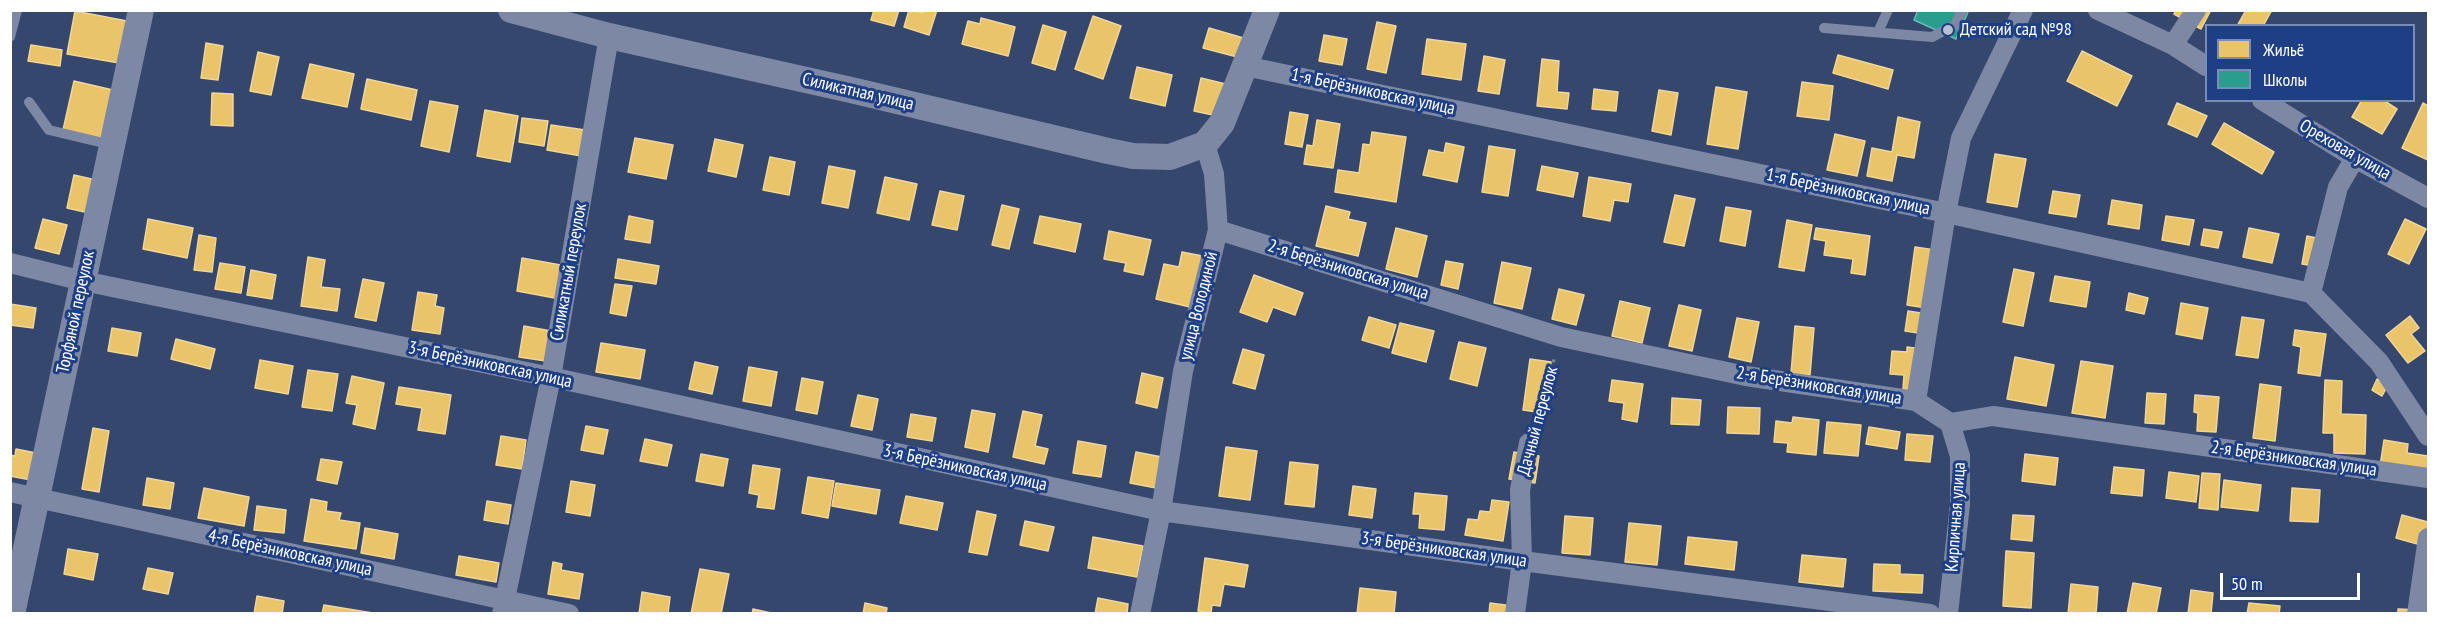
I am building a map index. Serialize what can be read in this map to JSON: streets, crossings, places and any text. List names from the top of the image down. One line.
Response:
{"streets":{"street":["Силикатная улица","1-я Берёзниковская улица","Ореховая улица","2-я Берёзниковская улица","Силикатный переулок","улица Володиной","Торфяной переулок","3-я Берёзниковская улица","Дачный переулок","Кирпичная улица","4-я Берёзниковская улица"]},"crossings":[["Силикатная улица","Силикатный переулок"],["Силикатная улица","улица Володиной"],["2-я Берёзниковская улица","улица Володиной"],["2-я Берёзниковская улица","Дачный переулок"],["2-я Берёзниковская улица","Кирпичная улица"],["Силикатный переулок","3-я Берёзниковская улица"],["Силикатный переулок","4-я Берёзниковская улица"],["улица Володиной","3-я Берёзниковская улица"],["Торфяной переулок","3-я Берёзниковская улица"],["Торфяной переулок","4-я Берёзниковская улица"],["3-я Берёзниковская улица","Дачный переулок"]],"places":["Детский сад №98"],"legend":["Жильё","Школы"],"scale_bar":"50 m"}
